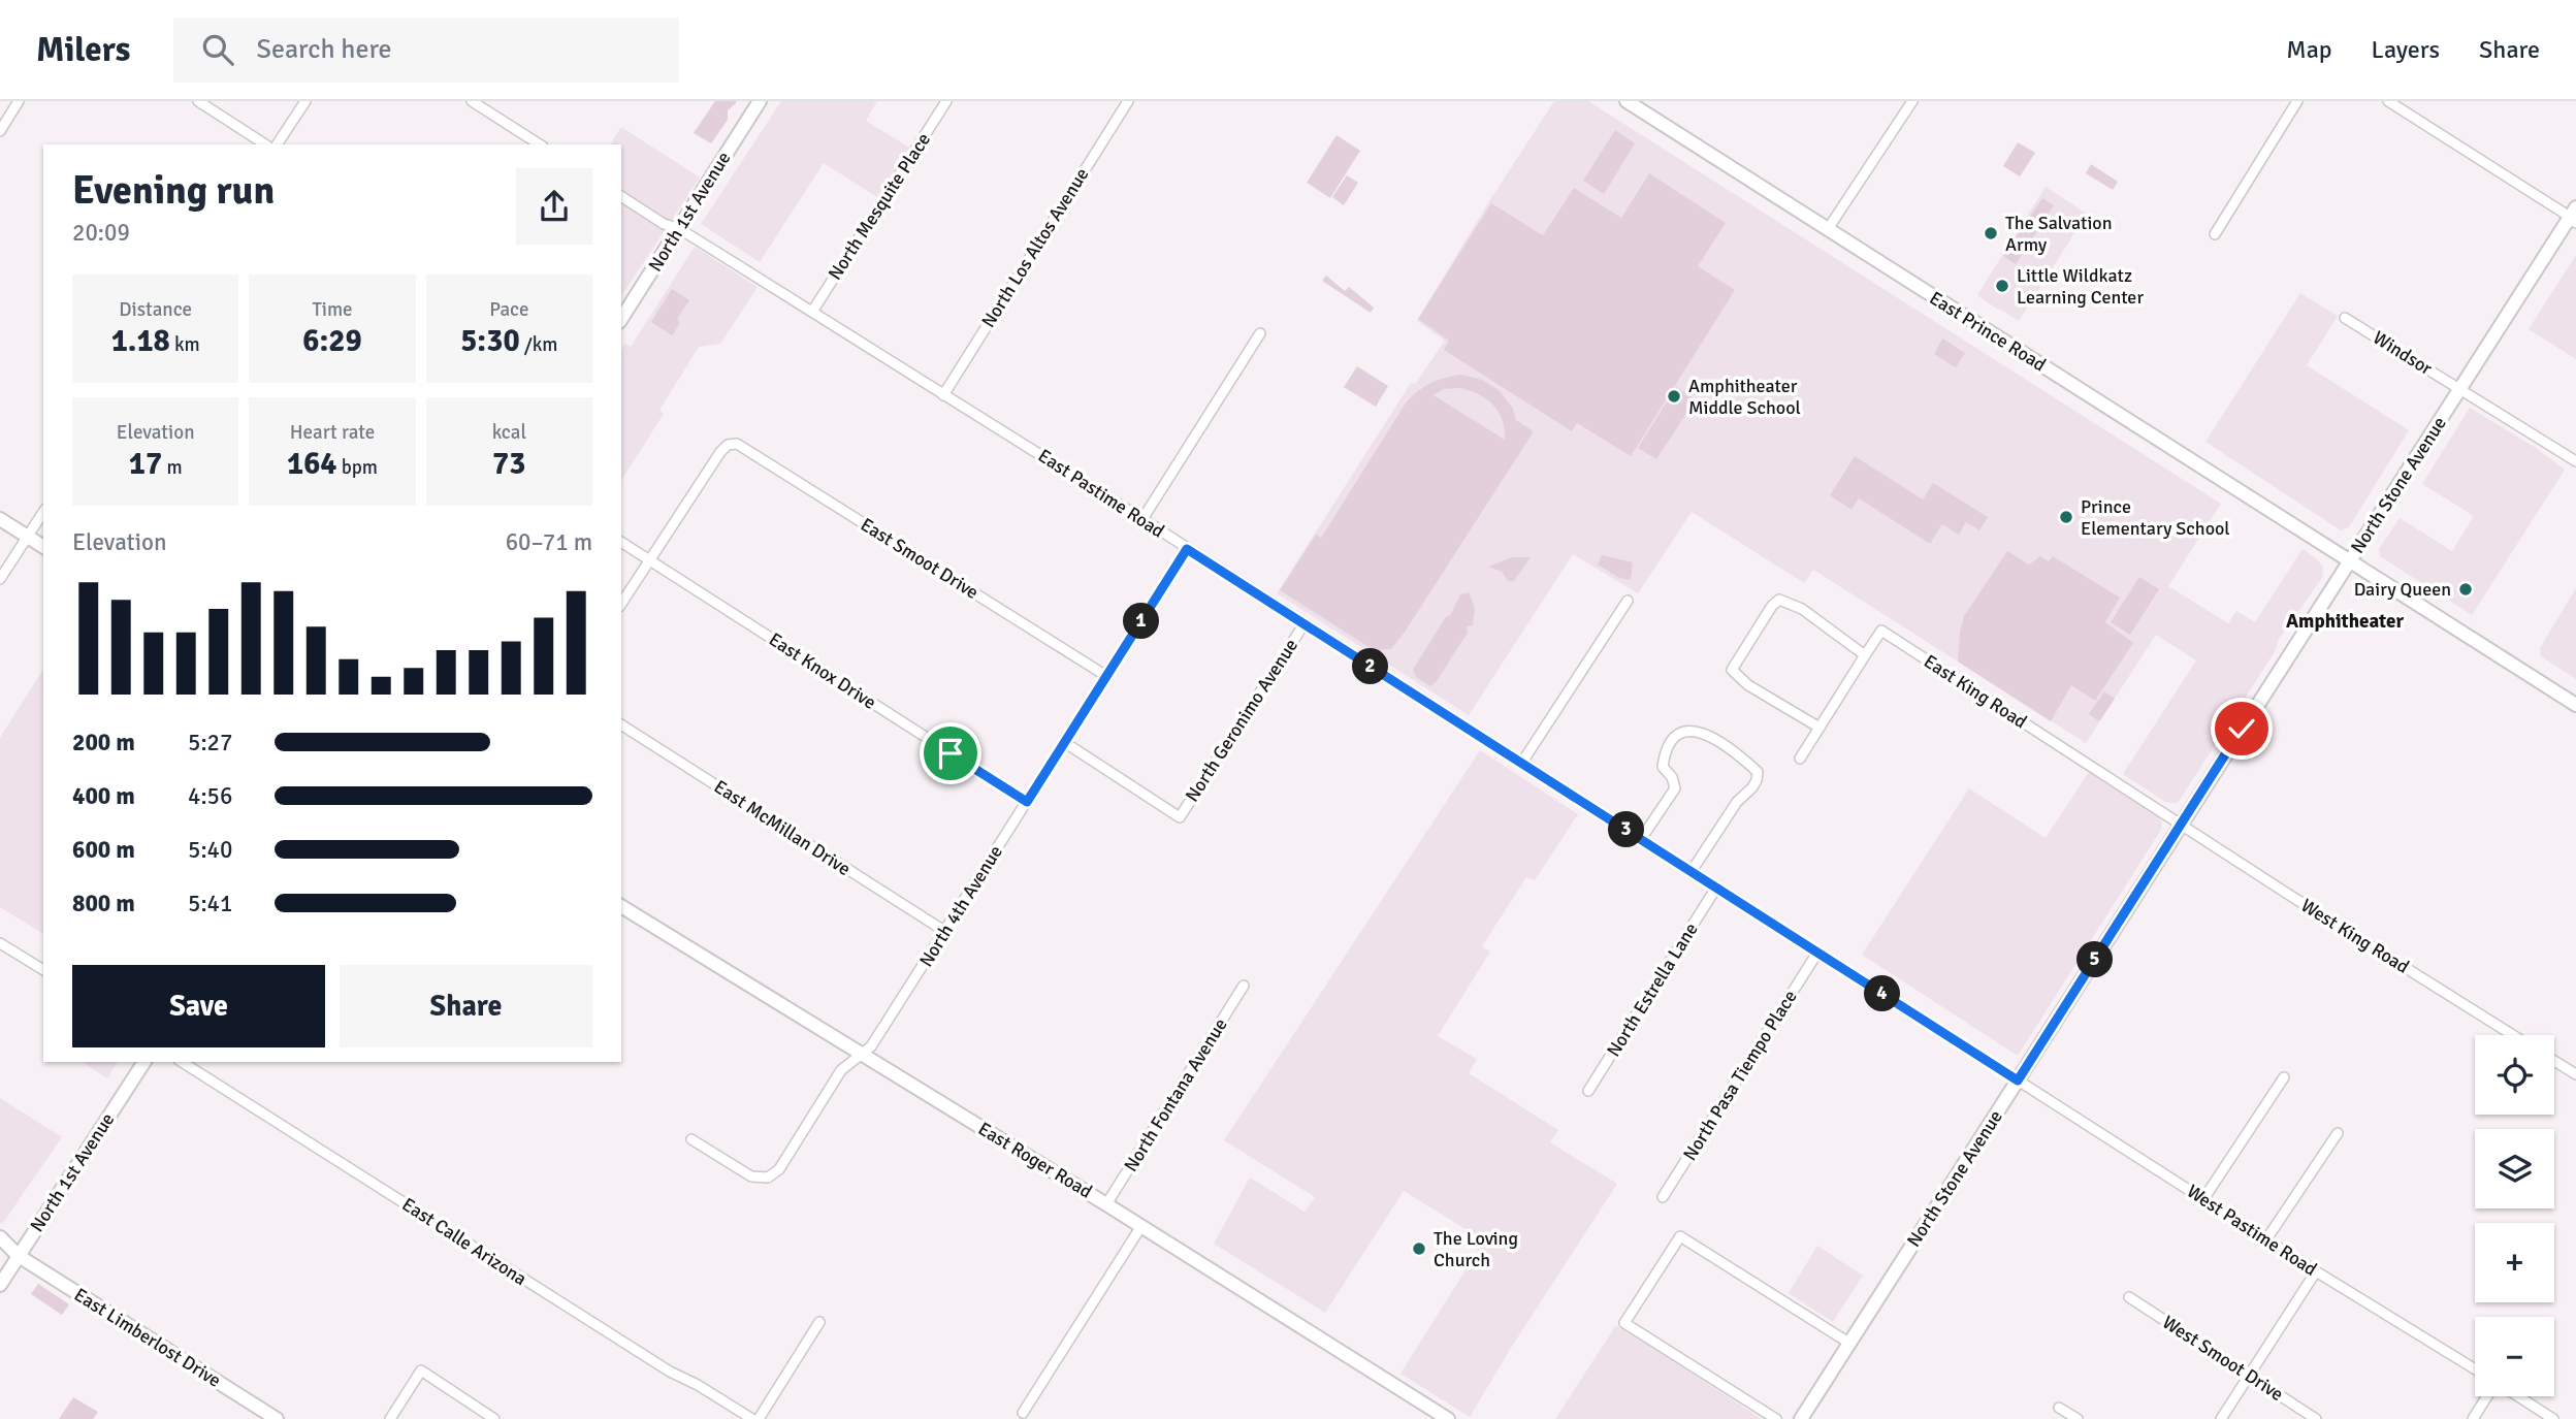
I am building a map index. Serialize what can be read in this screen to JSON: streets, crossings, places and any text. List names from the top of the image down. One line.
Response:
{"streets":{"main road":["North 1st Avenue","East Prince Road","North Stone Avenue","East Roger Road","East Limberlost Drive"],"street":["North Mesquite Place","North Los Altos Avenue","Windsor","East Pastime Road","East Smoot Drive","East Knox Drive","East King Road","North Geronimo Avenue","East McMillan Drive","North 4th Avenue","West King Road","North Estrella Lane","North Pasa Tiempo Place","North Fontana Avenue","West Pastime Road","East Calle Arizona","West Smoot Drive"]},"crossings":[["North Mesquite Place","East Pastime Road"],["North 1st Avenue","East Pastime Road"],["North 1st Avenue","East Limberlost Drive"],["North Los Altos Avenue","East Pastime Road"],["East Prince Road","North Stone Avenue"],["Windsor","North Stone Avenue"],["North Stone Avenue","East Pastime Road"],["North Stone Avenue","East King Road"],["North Stone Avenue","West King Road"],["North Stone Avenue","West Pastime Road"],["East Pastime Road","North Geronimo Avenue"],["East Pastime Road","North 4th Avenue"],["East Pastime Road","North Estrella Lane"],["East Pastime Road","North Pasa Tiempo Place"],["East Pastime Road","West Pastime Road"],["East Smoot Drive","East Knox Drive"],["East Smoot Drive","North 4th Avenue"],["East Knox Drive","North 4th Avenue"],["East King Road","West King Road"],["North Geronimo Avenue","North 4th Avenue"],["East McMillan Drive","North 4th Avenue"],["North 4th Avenue","East Roger Road"],["North Fontana Avenue","East Roger Road"]],"districts":["Amphitheater"],"places":["The Salvation Army","Little Wildkatz Learning Center","Amphitheater Middle School","Prince Elementary School","Dairy Queen","The Loving Church"],"page":{"header":"Milers","search":"Search here","nav":["Map","Layers","Share"],"heading":["Evening run","20:09"],"stats":[["Distance","1.18 km"],["Time","6:29"],["Pace","5:30 /km"],["Elevation","17 m"],["Heart rate","164 bpm"],["kcal","73"]],"chart":["Elevation","60–71 m"],"pins":["1","2","3","5","4"],"list":[{"name":"200 m","note":"5:27"},{"name":"400 m","note":"4:56"},{"name":"600 m","note":"5:40"},{"name":"800 m","note":"5:41"}],"buttons":["Save","Share"],"map_buttons":["+","−"]}}
